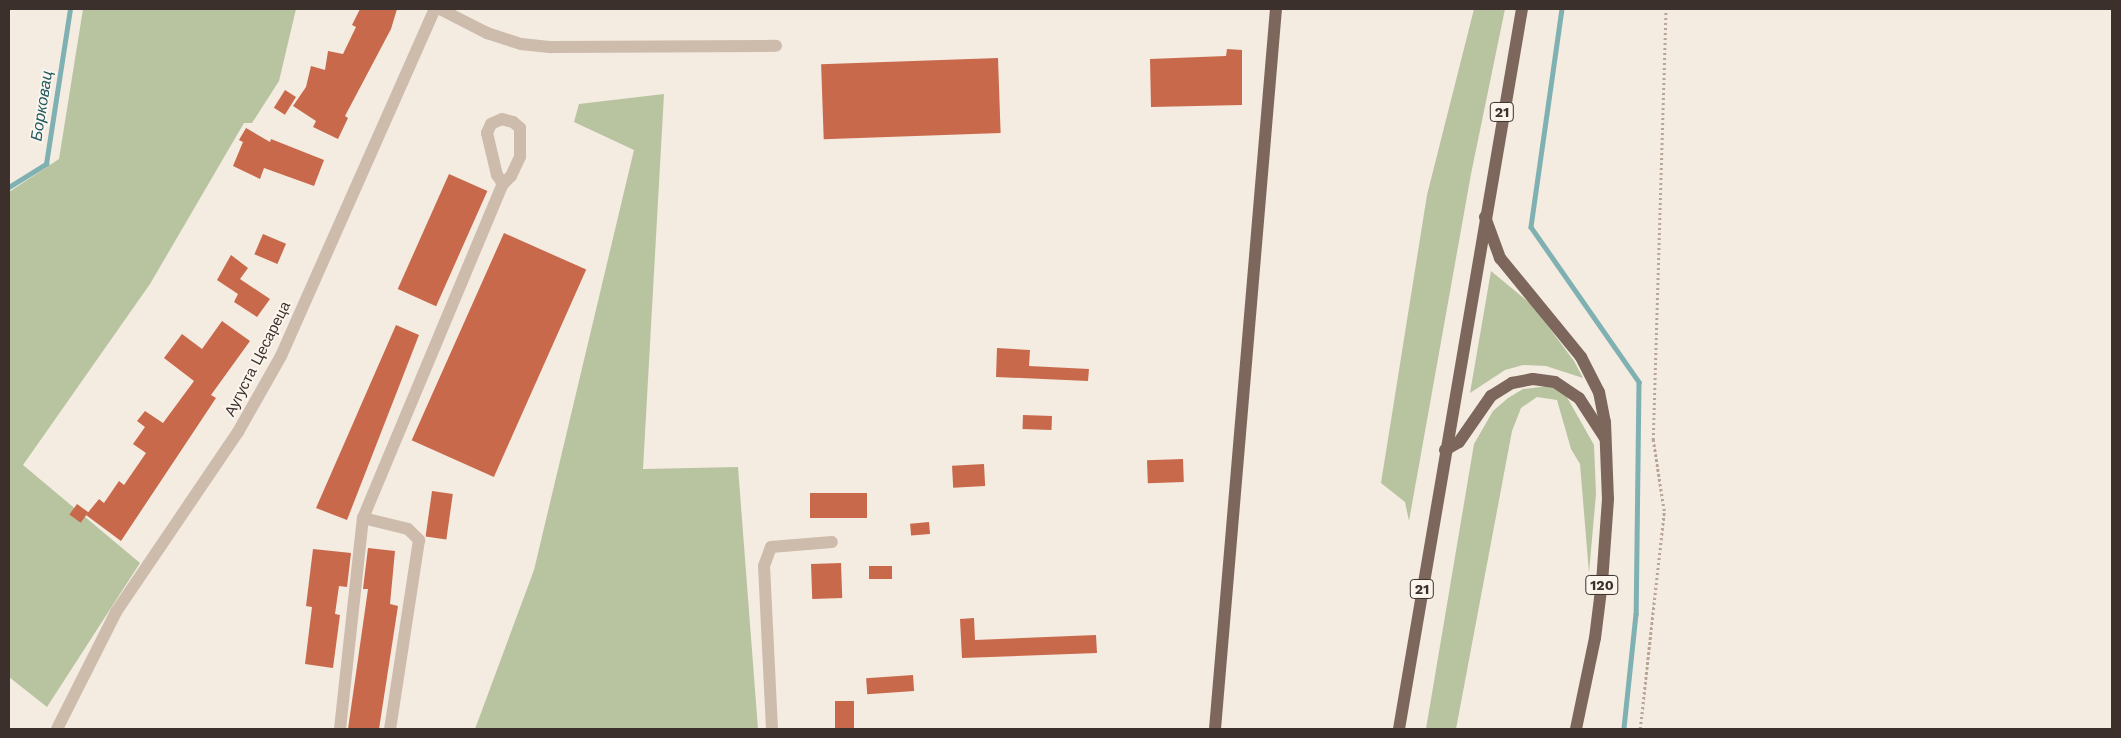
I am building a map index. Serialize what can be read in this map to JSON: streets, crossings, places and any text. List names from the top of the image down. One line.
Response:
{"streets":{"main road":["21","120"],"street":["Аугуста Цесареца"]},"crossings":[["21","120"]],"water":["Борковац"]}
